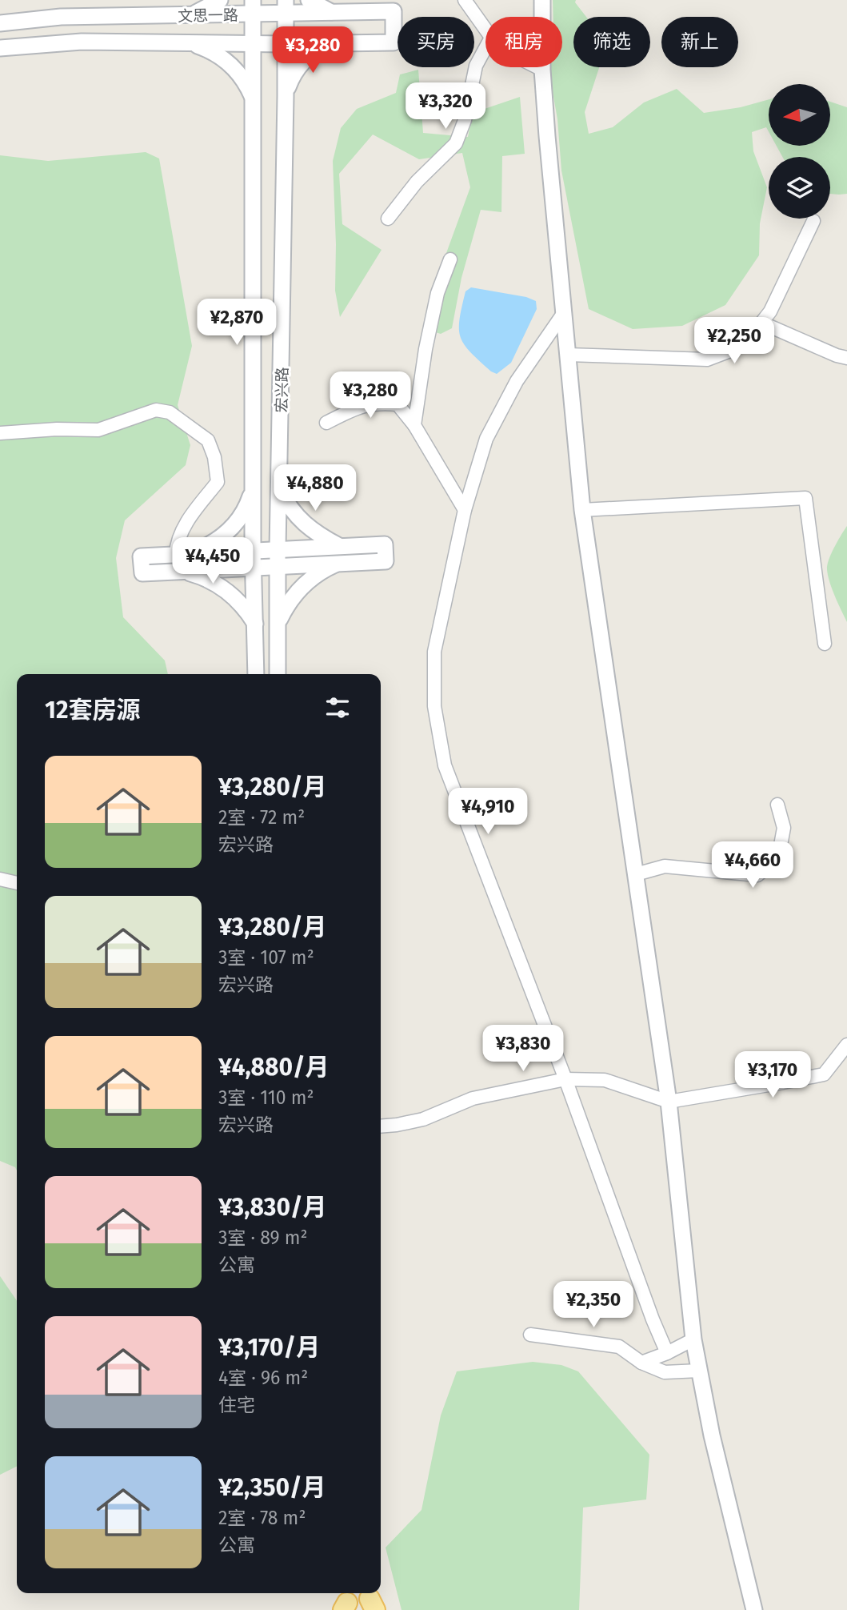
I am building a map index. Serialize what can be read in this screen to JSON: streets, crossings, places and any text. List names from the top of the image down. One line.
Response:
{"streets":{"street":["文思一路","宏兴路"]},"crossings":[["文思一路","宏兴路"]],"north":"left","page":{"chip":["买房","租房","筛选","新上"],"price":["¥3,280","¥3,320","¥2,870","¥2,250","¥3,280","¥4,880","¥4,450","¥4,910","¥4,660","¥3,830","¥3,170","¥2,350"],"heading":"12套房源","list":[{"name":"¥3,280/月","note":"2室 · 72 m² · 宏兴路"},{"name":"¥3,280/月","note":"3室 · 107 m² · 宏兴路"},{"name":"¥4,880/月","note":"3室 · 110 m² · 宏兴路"},{"name":"¥3,830/月","note":"3室 · 89 m² · 公寓"},{"name":"¥3,170/月","note":"4室 · 96 m² · 住宅"},{"name":"¥2,350/月","note":"2室 · 78 m² · 公寓"}]}}
